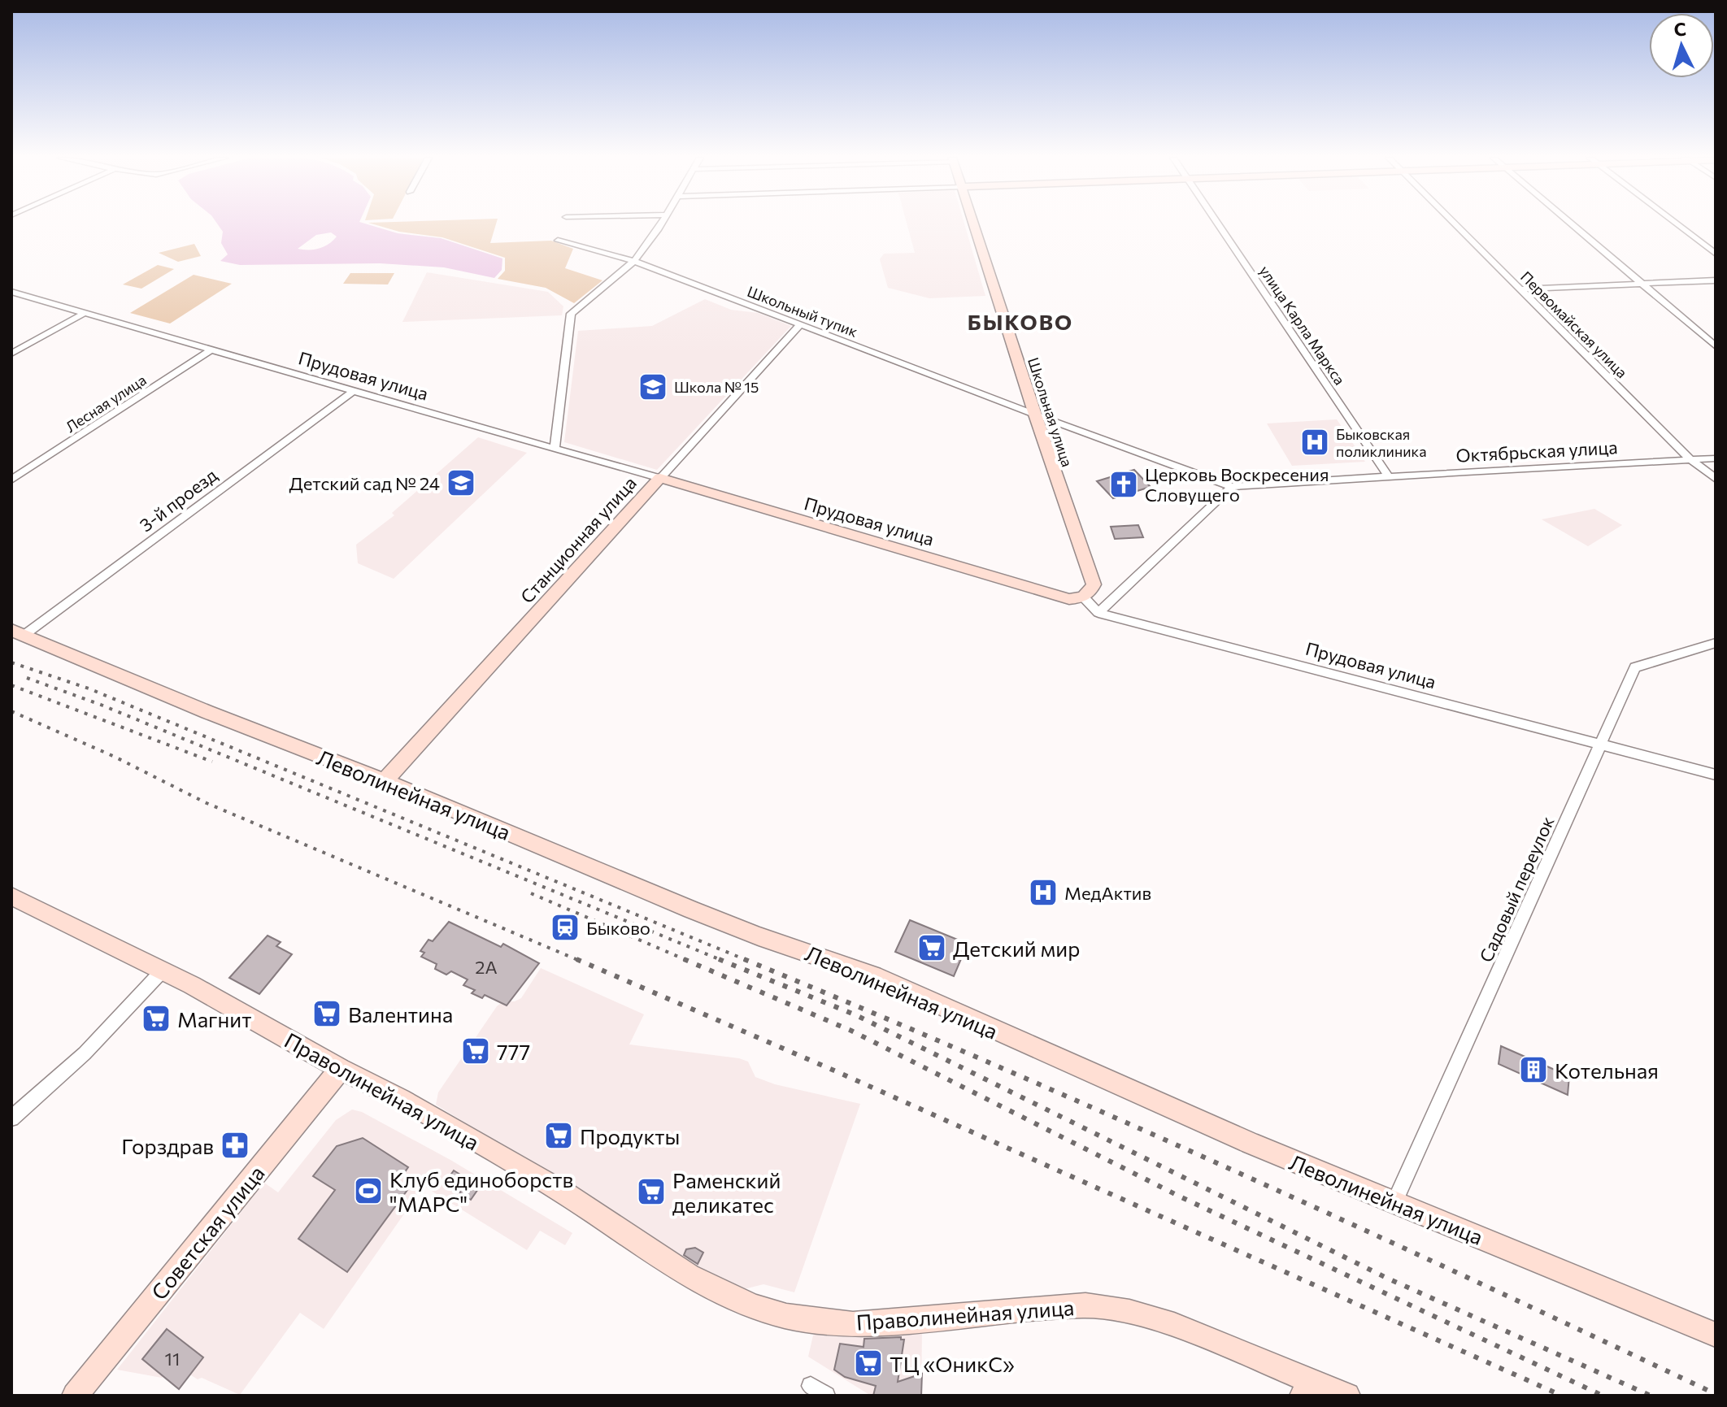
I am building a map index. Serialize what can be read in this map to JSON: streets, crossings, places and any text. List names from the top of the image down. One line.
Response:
{"streets":{"main road":["Прудовая улица","Школьная улица","Станционная улица","Леволинейная улица","Праволинейная улица","Советская улица"],"street":["Школьный тупик","Первомайская улица","улица Карла Маркса","Лесная улица","Октябрьская улица","3-й проезд","Садовый переулок"]},"crossings":[["Школьный тупик","Школьная улица"],["Школьный тупик","Октябрьская улица"],["Школьный тупик","Станционная улица"],["Первомайская улица","Октябрьская улица"],["улица Карла Маркса","Октябрьская улица"],["Прудовая улица","Лесная улица"],["Прудовая улица","Школьная улица"],["Прудовая улица","3-й проезд"],["Прудовая улица","Станционная улица"],["Прудовая улица","Садовый переулок"],["3-й проезд","Леволинейная улица"],["Станционная улица","Леволинейная улица"],["Леволинейная улица","Садовый переулок"],["Праволинейная улица","Советская улица"]],"districts":["БЫКОВО"],"places":{"school or university":["Школа № 15","Детский сад № 24"],"hospital":["Быковская поликлиника","МедАктив"],"church":["Церковь Воскресения Словущего"],"station":["Быково"],"supermarket":["Детский мир","Валентина","Магнит","777","Продукты","Раменский деликатес","ТЦ «ОникС»"],"building":["Котельная"],"pharmacy":["Горздрав"],"sports":["Клуб единоборств \"МАРС\""]},"house_numbers":["2А","11"],"north":"top"}
